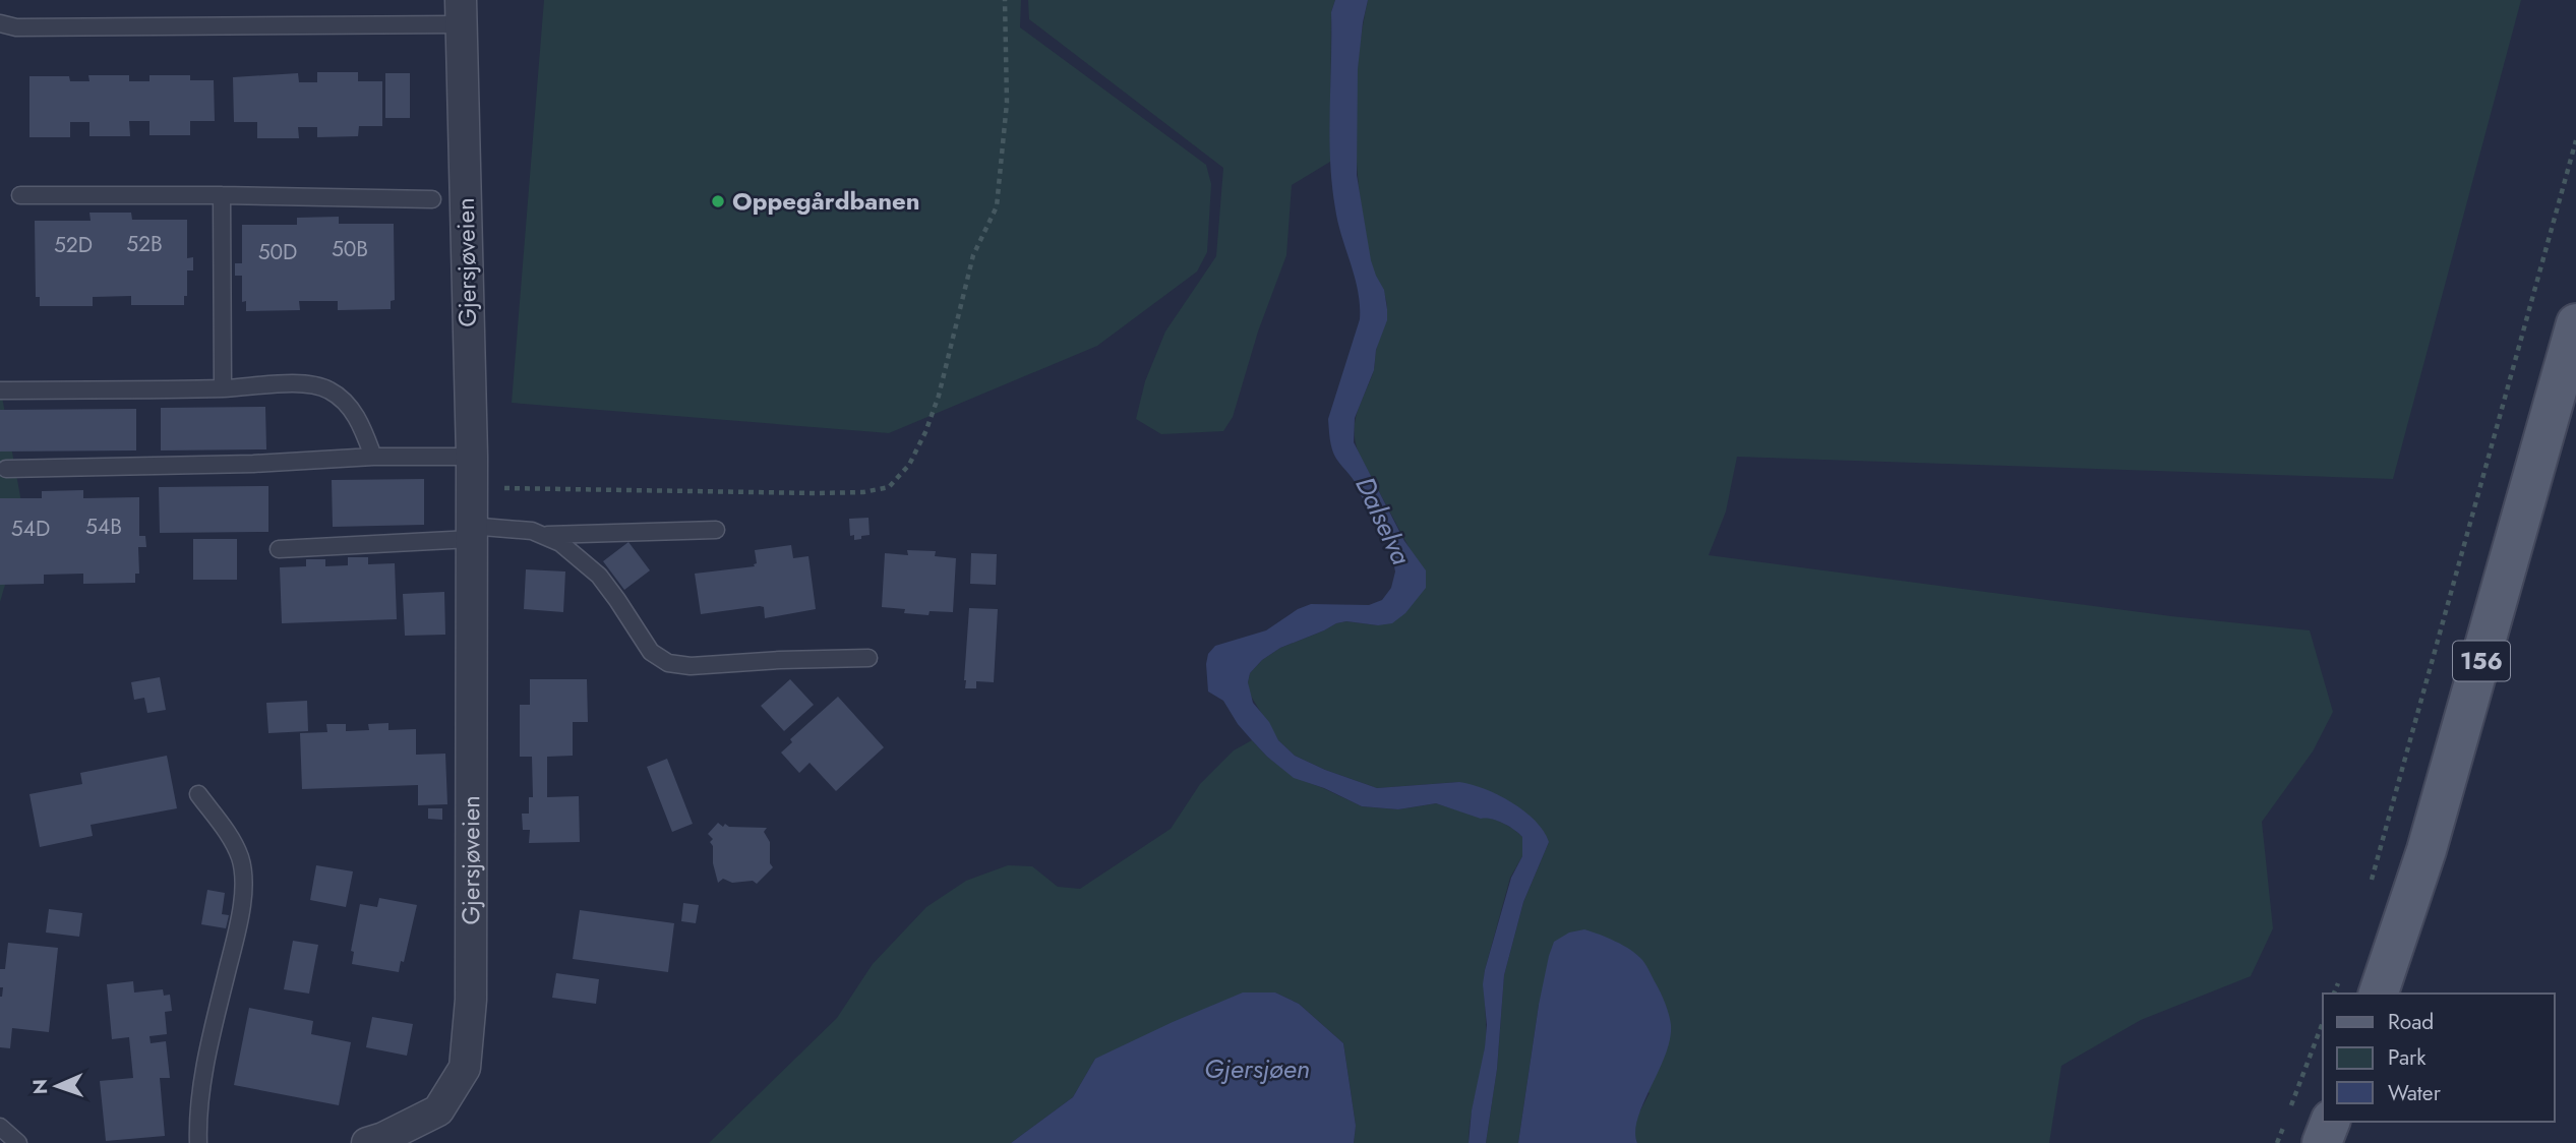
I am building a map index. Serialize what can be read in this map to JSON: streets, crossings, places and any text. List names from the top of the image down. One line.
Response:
{"streets":{"main road":["156"],"street":["Gjersjøveien"]},"water":["Dalselva","Gjersjøen"],"places":["Oppegårdbanen"],"house_numbers":["52B","52D","50B","50D","54B","54D"],"legend":["Road","Park","Water"],"north":"left"}
